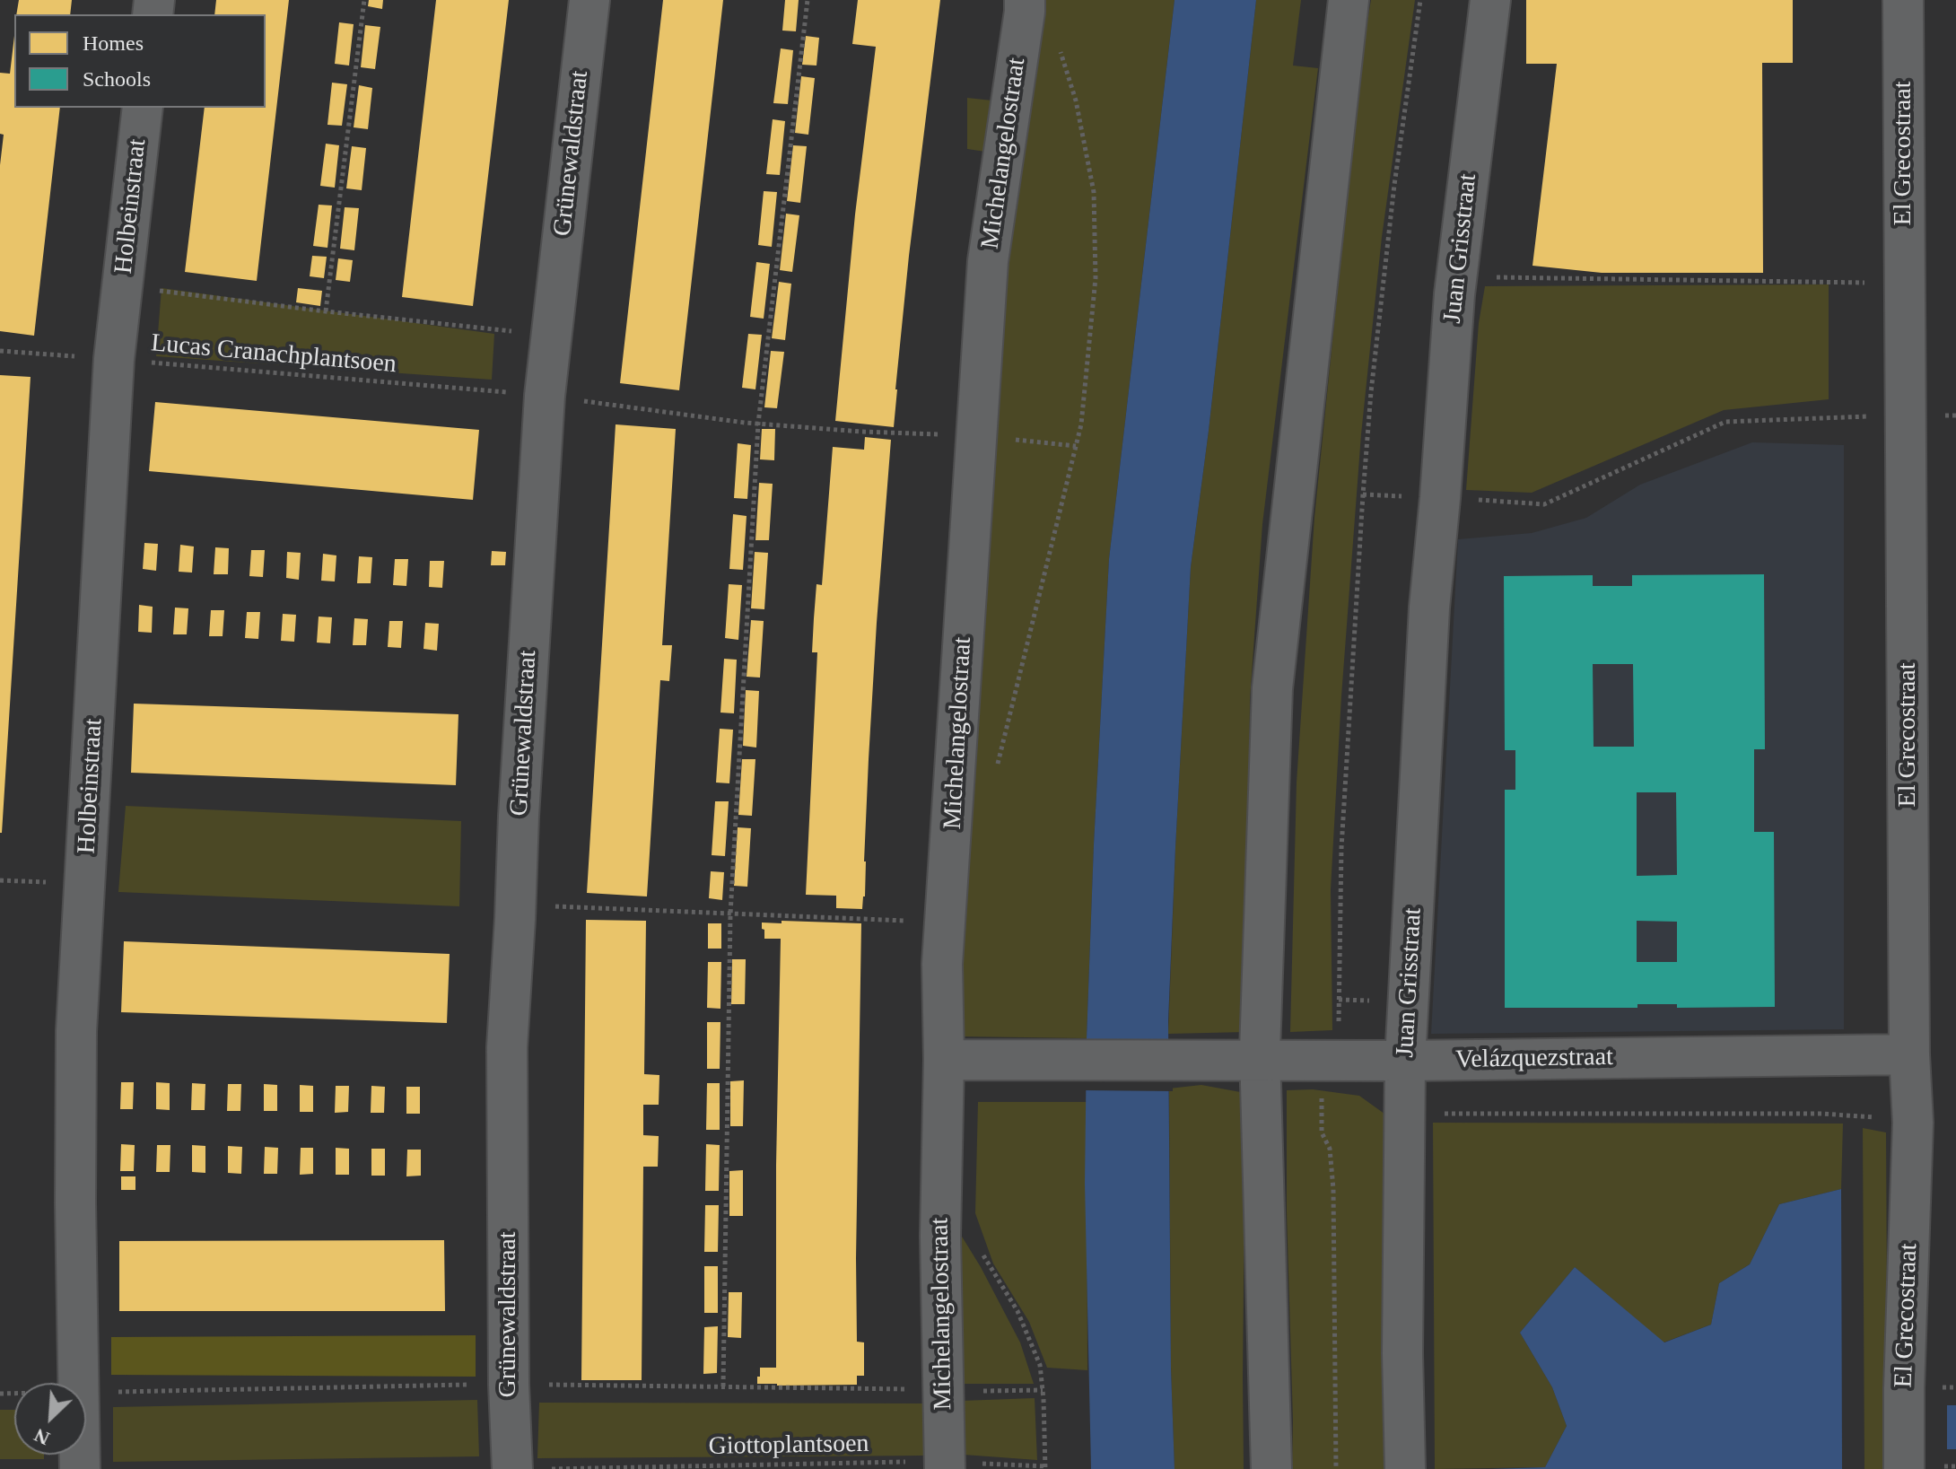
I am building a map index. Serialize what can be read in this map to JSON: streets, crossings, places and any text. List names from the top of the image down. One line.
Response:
{"streets":{"street":["Grünewaldstraat","Michelangelostraat","El Grecostraat","Holbeinstraat","Juan Grisstraat","Velázquezstraat"],"path":["Lucas Cranachplantsoen","Giottoplantsoen"]},"crossings":[["Grünewaldstraat","Lucas Cranachplantsoen"],["Michelangelostraat","Lucas Cranachplantsoen"],["Michelangelostraat","Velázquezstraat"],["Michelangelostraat","Giottoplantsoen"],["El Grecostraat","Velázquezstraat"],["Holbeinstraat","Lucas Cranachplantsoen"],["Juan Grisstraat","Velázquezstraat"]],"legend":["Homes","Schools"],"north":"bottom left"}
